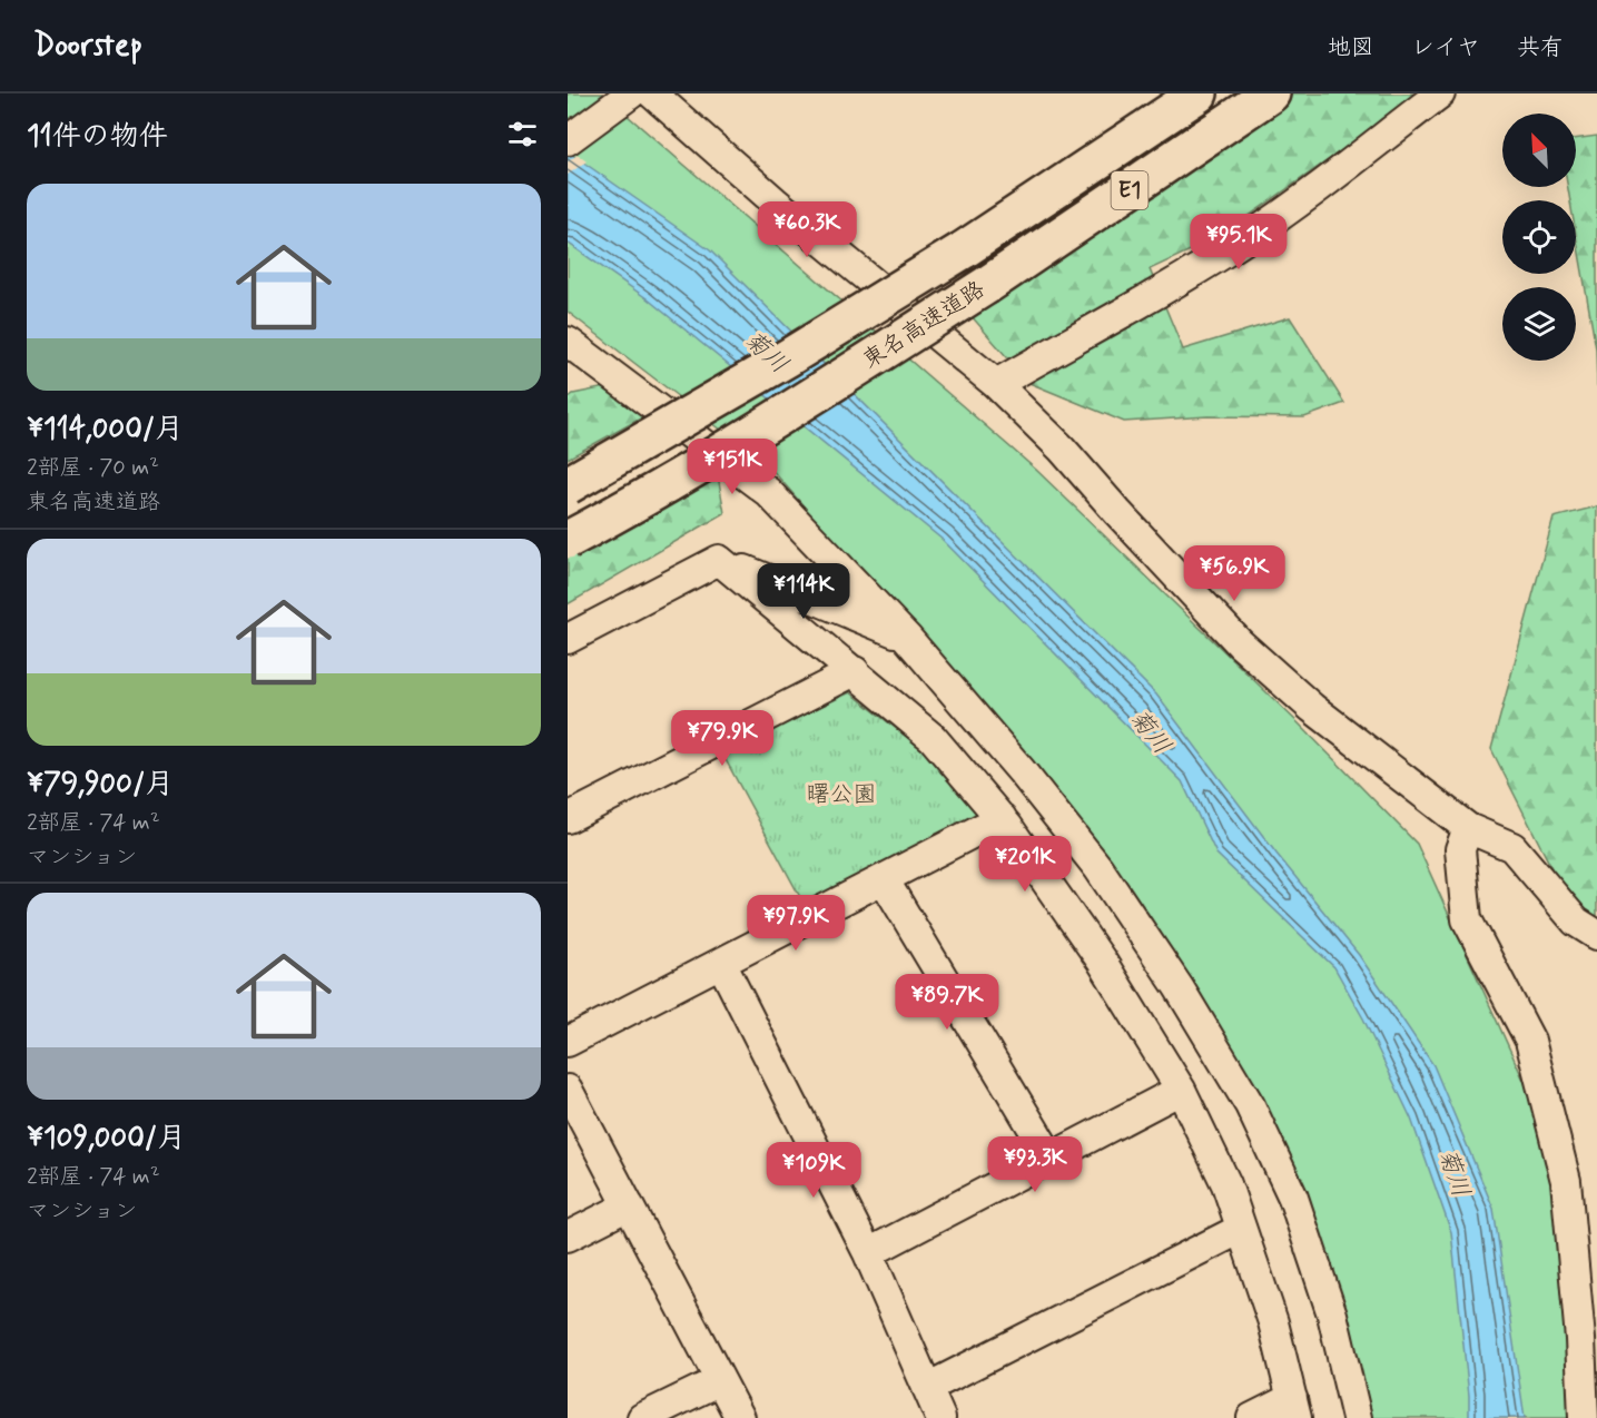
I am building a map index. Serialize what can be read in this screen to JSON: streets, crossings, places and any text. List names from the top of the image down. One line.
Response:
{"streets":{"highway":["E1","東名高速道路"]},"water":["菊川"],"parks":["曙公園"],"north":"top left","page":{"header":"Doorstep","nav":["地図","レイヤ","共有"],"heading":"11件の物件","list":[{"name":"¥114,000/月","note":"2部屋 · 70 m² · 東名高速道路"},{"name":"¥79,900/月","note":"2部屋 · 74 m² · マンション"},{"name":"¥109,000/月","note":"2部屋 · 74 m² · マンション"}],"price":["¥60.3K","¥95.1K","¥151K","¥56.9K","¥114K","¥79.9K","¥201K","¥97.9K","¥89.7K","¥93.3K","¥109K"]}}
